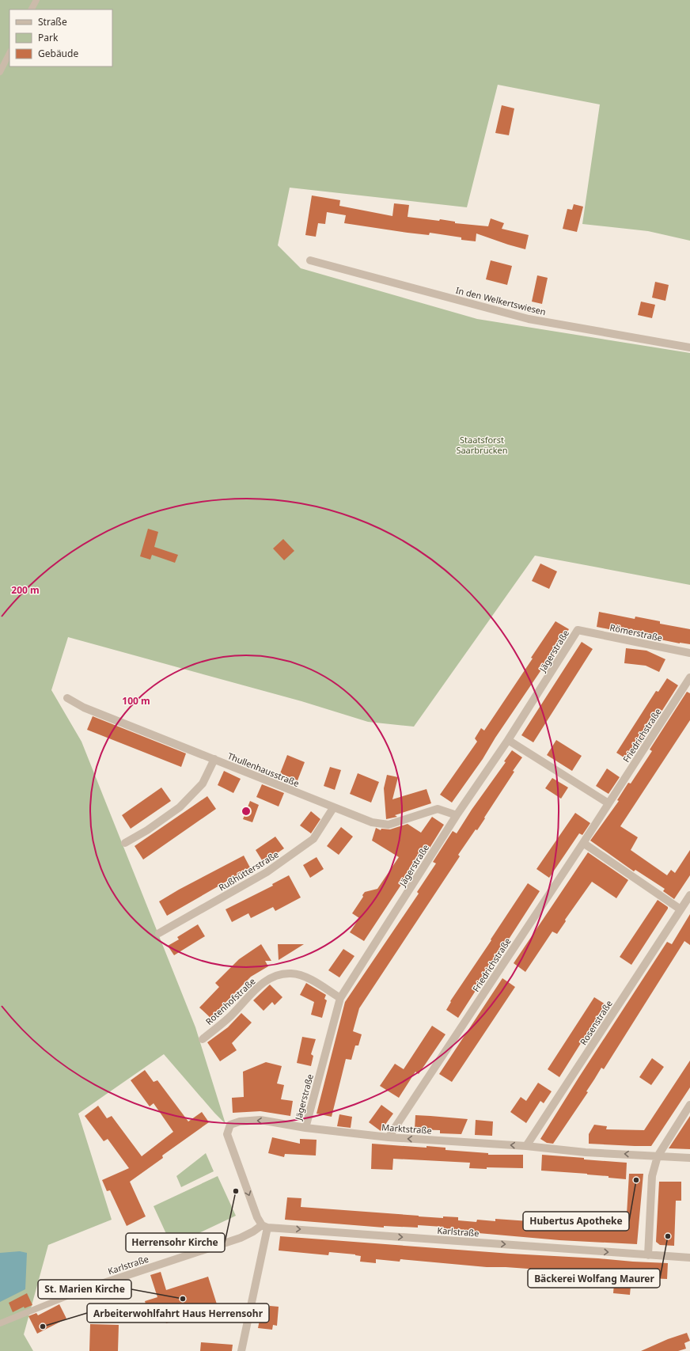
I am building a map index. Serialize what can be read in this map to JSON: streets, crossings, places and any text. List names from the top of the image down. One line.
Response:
{"streets":{"street":["In den Welkertswiesen","Römerstraße","Jägerstraße","Friedrichstraße","Thullenhausstraße","Rußhütterstraße","Rotenhofstraße","Rosenstraße","Marktstraße","Karlstraße"]},"crossings":[["Römerstraße","Jägerstraße"],["Jägerstraße","Thullenhausstraße"],["Jägerstraße","Rotenhofstraße"],["Jägerstraße","Marktstraße"],["Friedrichstraße","Marktstraße"],["Thullenhausstraße","Rußhütterstraße"],["Rosenstraße","Marktstraße"],["Marktstraße","Karlstraße"]],"one_way":["Karlstraße"],"parks":["Staatsforst Saarbrücken"],"places":["Hubertus Apotheke","Herrensohr Kirche","Bäckerei Wolfang Maurer","St. Marien Kirche","Arbeiterwohlfahrt Haus Herrensohr"],"legend":["Straße","Park","Gebäude"],"rings":["200 m","100 m"]}
